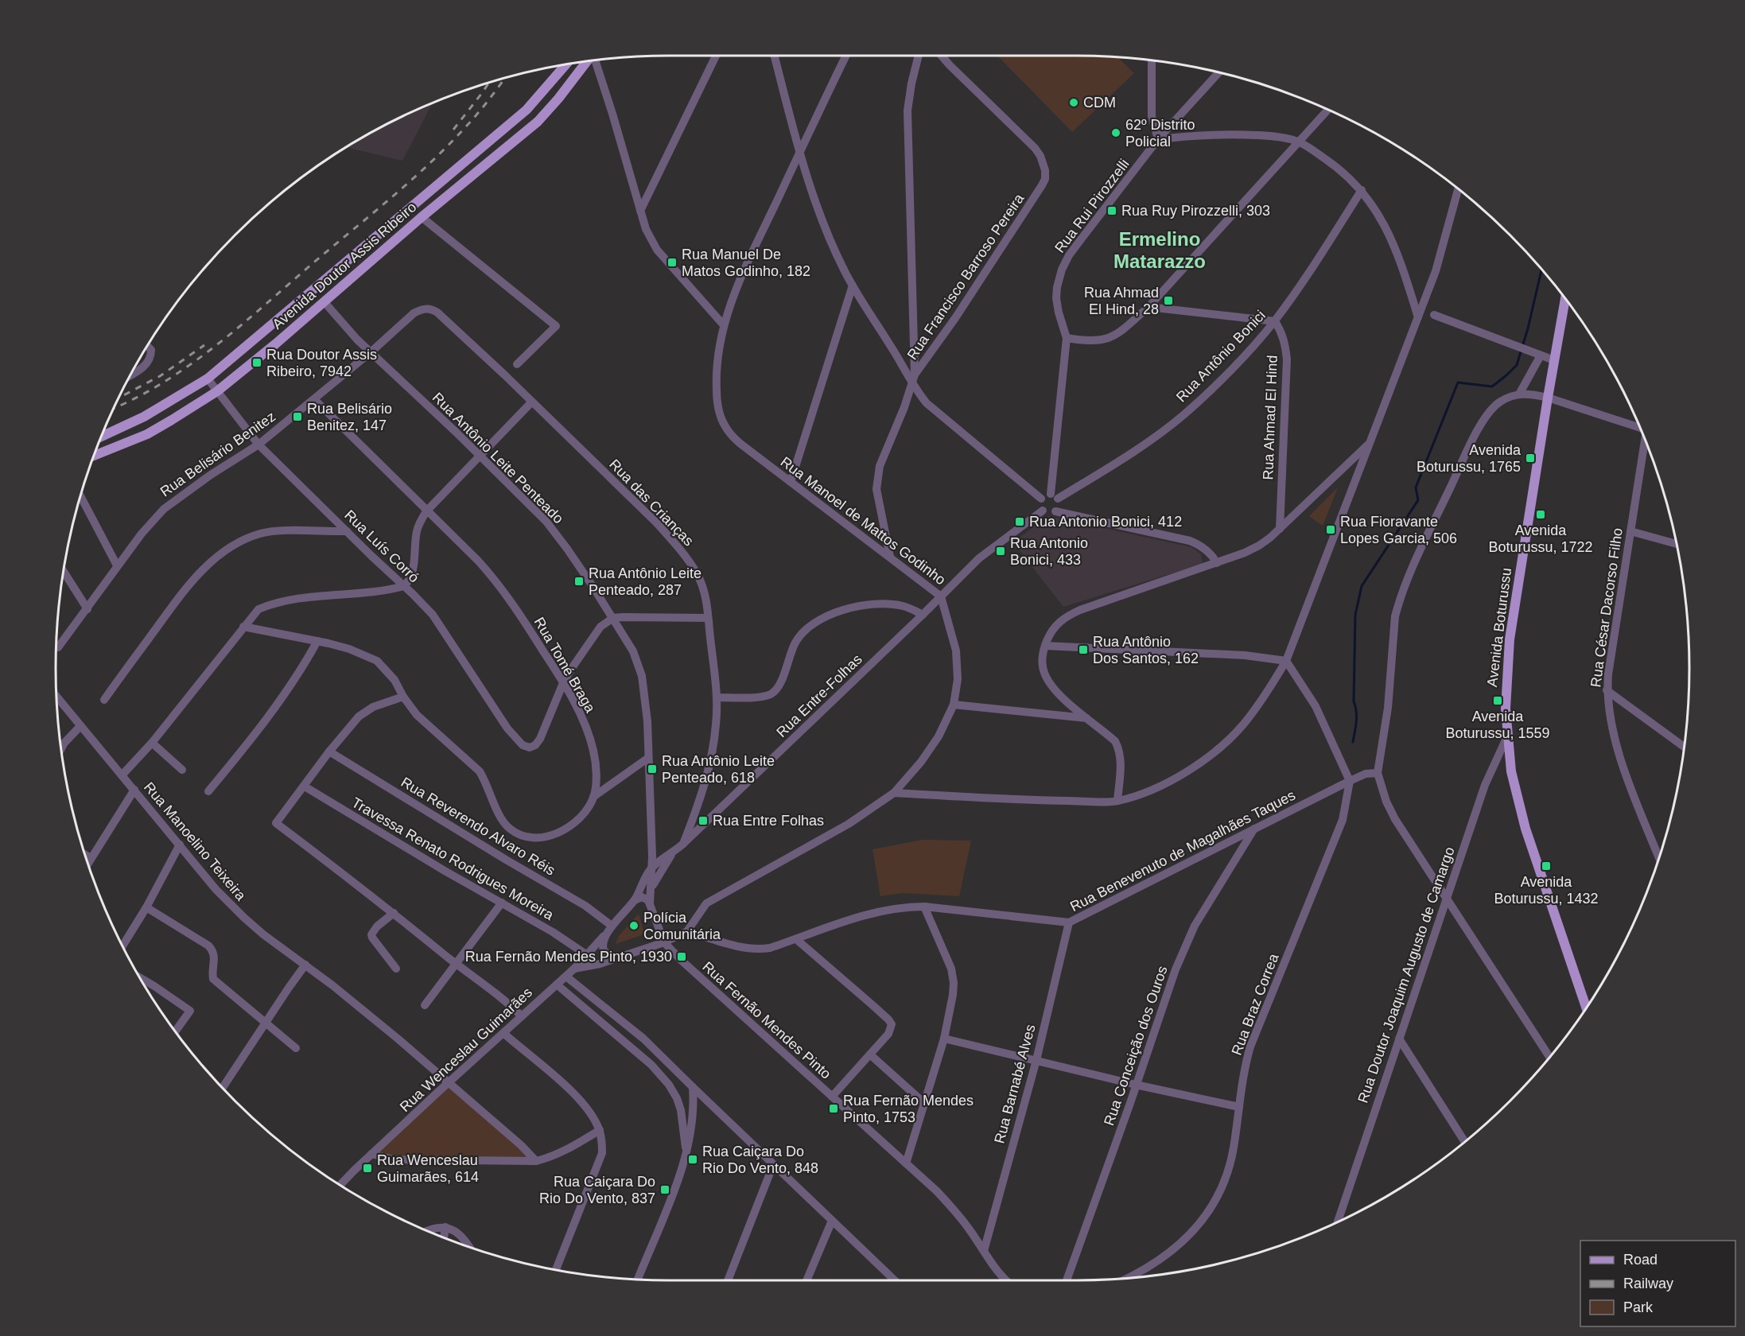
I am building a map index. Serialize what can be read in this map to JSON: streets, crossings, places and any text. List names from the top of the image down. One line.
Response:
{"streets":{"main road":["Avenida Doutor Assis Ribeiro","Avenida Boturussu"],"street":["Rua Rui Pirozzelli","Rua Francisco Barroso Pereira","Rua Antônio Bonici","Rua Ahmad El Hind","Rua Belisário Benitez","Rua Antônio Leite Penteado","Rua das Crianças","Rua Manoel de Mattos Godinho","Rua Luís Corró","Rua César Dacorso Filho","Rua Tomé Braga","Rua Entre-Folhas","Rua Reverendo Alvaro Réis","Rua Manoelino Teixeira","Rua Benevenuto de Magalhães Taques","Travessa Renato Rodrigues Moreira","Rua Doutor Joaquim Augusto de Camargo","Rua Braz Correa","Rua Fernão Mendes Pinto","Rua Conceição dos Ouros","Rua Wenceslau Guimarães","Rua Barnabé Alves"]},"crossings":[["Avenida Doutor Assis Ribeiro","Rua Antônio Leite Penteado"],["Avenida Doutor Assis Ribeiro","Rua Luís Corró"],["Rua Francisco Barroso Pereira","Rua Manoel de Mattos Godinho"],["Rua Antônio Bonici","Rua Ahmad El Hind"],["Rua Belisário Benitez","Rua Antônio Leite Penteado"],["Rua Belisário Benitez","Rua das Crianças"],["Rua Belisário Benitez","Rua Luís Corró"],["Rua Belisário Benitez","Rua Tomé Braga"],["Rua Antônio Leite Penteado","Rua Entre-Folhas"],["Rua Antônio Leite Penteado","Rua Wenceslau Guimarães"],["Rua das Crianças","Rua Entre-Folhas"],["Rua Manoel de Mattos Godinho","Rua Entre-Folhas"],["Rua Manoel de Mattos Godinho","Rua Benevenuto de Magalhães Taques"],["Rua Manoel de Mattos Godinho","Rua Fernão Mendes Pinto"],["Rua Manoel de Mattos Godinho","Rua Wenceslau Guimarães"],["Rua Luís Corró","Rua Tomé Braga"],["Avenida Boturussu","Rua Doutor Joaquim Augusto de Camargo"],["Rua Entre-Folhas","Rua Wenceslau Guimarães"],["Rua Reverendo Alvaro Réis","Rua Wenceslau Guimarães"],["Rua Manoelino Teixeira","Rua Wenceslau Guimarães"],["Rua Benevenuto de Magalhães Taques","Rua Braz Correa"],["Rua Benevenuto de Magalhães Taques","Rua Conceição dos Ouros"],["Rua Benevenuto de Magalhães Taques","Rua Barnabé Alves"],["Travessa Renato Rodrigues Moreira","Rua Wenceslau Guimarães"],["Rua Fernão Mendes Pinto","Rua Barnabé Alves"]],"districts":["Ermelino Matarazzo"],"places":{"other":["CDM","62º Distrito Policial","Polícia Comunitária"],"transit":["Rua Ruy Pirozzelli, 303","Rua Manuel De Matos Godinho, 182","Rua Ahmad El Hind, 28","Rua Doutor Assis Ribeiro, 7942","Rua Belisário Benitez, 147","Avenida Boturussu, 1765","Avenida Boturussu, 1722","Rua Antonio Bonici, 412","Rua Fioravante Lopes Garcia, 506","Rua Antonio Bonici, 433","Rua Antônio Leite Penteado, 287","Rua Antônio Dos Santos, 162","Avenida Boturussu, 1559","Rua Antônio Leite Penteado, 618","Rua Entre Folhas","Avenida Boturussu, 1432","Rua Fernão Mendes Pinto, 1930","Rua Fernão Mendes Pinto, 1753","Rua Caiçara Do Rio Do Vento, 848","Rua Wenceslau Guimarães, 614","Rua Caiçara Do Rio Do Vento, 837"]},"legend":["Road","Railway","Park"]}
